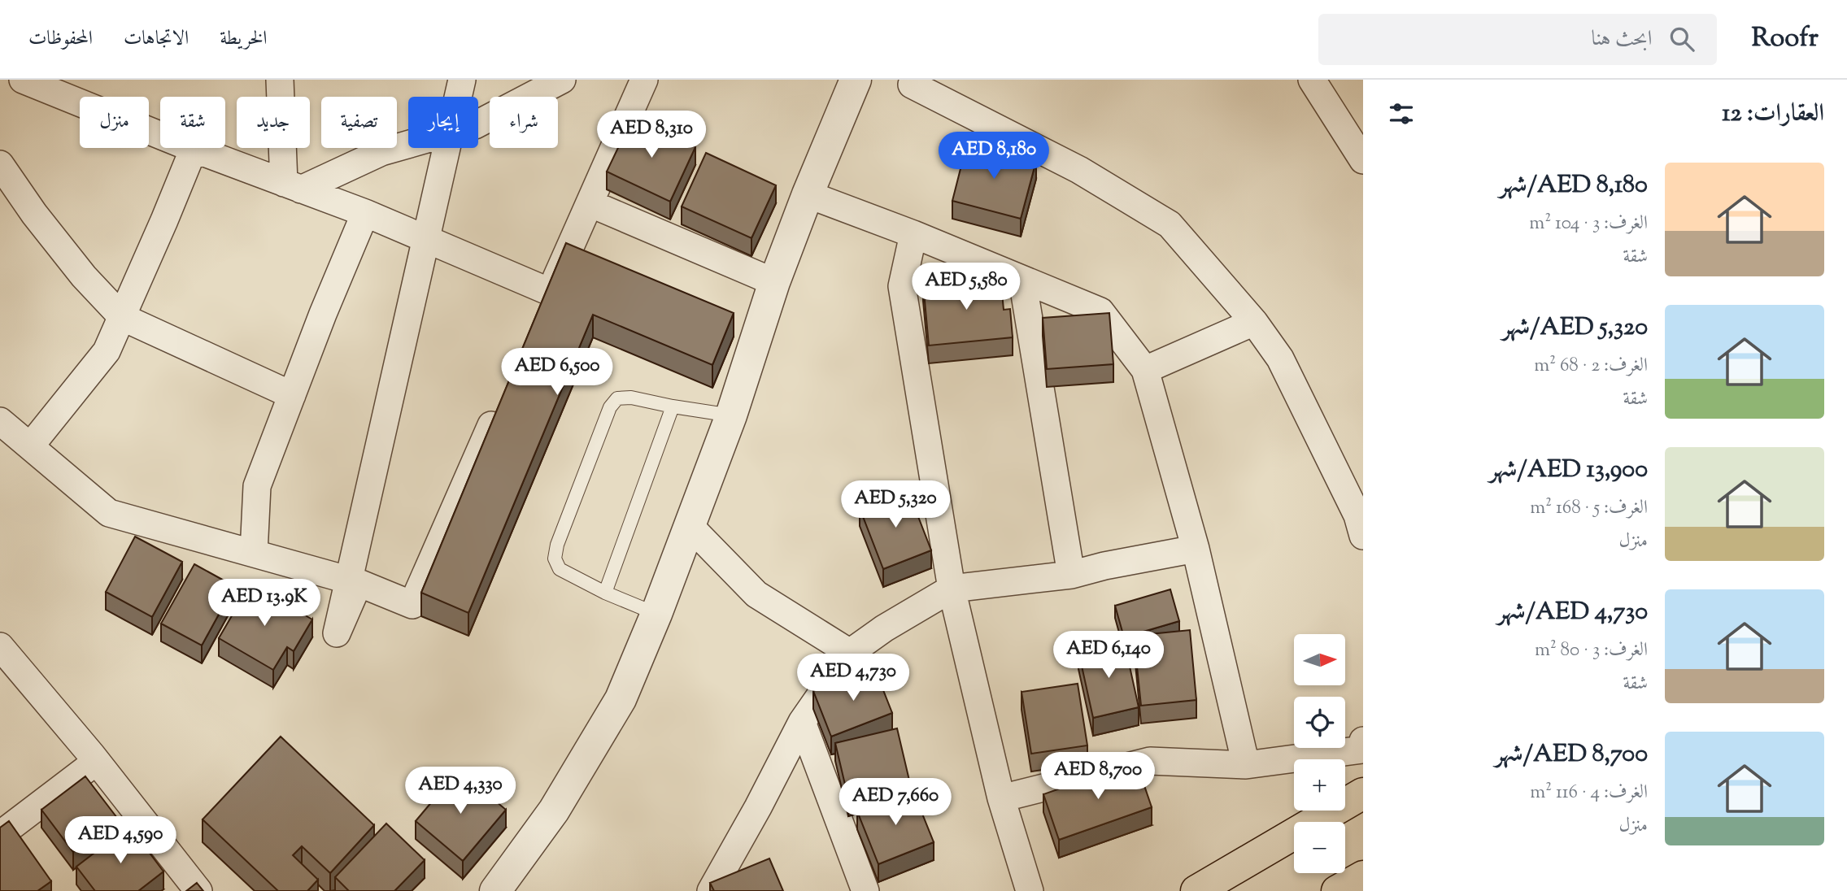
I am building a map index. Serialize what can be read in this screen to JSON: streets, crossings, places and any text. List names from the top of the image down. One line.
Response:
{"north":"right","page":{"header":"Roofr","search":"ابحث هنا","nav":["الخريطة","الاتجاهات","المحفوظات"],"heading":"العقارات: 12","chip":["شراء","إيجار","تصفية","جديد","شقة","منزل"],"price":["AED 8,310","AED 8,180","AED 5,580","AED 6,500","AED 5,320","AED 13.9K","AED 6,140","AED 4,730","AED 8,700","AED 4,330","AED 7,660","AED 4,590"],"list":[{"name":"AED 8,180/شهر","note":"الغرف: 3 · 104 m² · شقة"},{"name":"AED 5,320/شهر","note":"الغرف: 2 · 68 m² · شقة"},{"name":"AED 13,900/شهر","note":"الغرف: 5 · 168 m² · منزل"},{"name":"AED 4,730/شهر","note":"الغرف: 3 · 80 m² · شقة"},{"name":"AED 8,700/شهر","note":"الغرف: 4 · 116 m² · منزل"}],"map_buttons":["+","−"]}}
